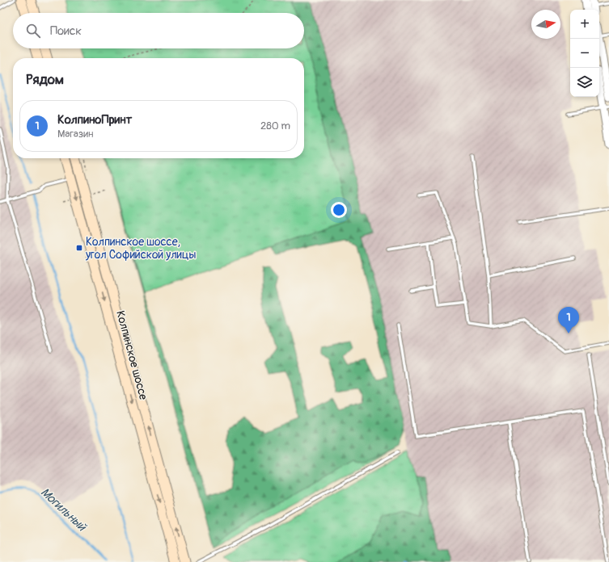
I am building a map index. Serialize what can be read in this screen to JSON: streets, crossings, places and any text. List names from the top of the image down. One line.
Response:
{"streets":{"main road":["Колпинское шоссе"]},"water":["Могильный"],"places":{"transit":["Колпинское шоссе, угол Софийской улицы"]},"north":"right","page":{"map_buttons":["+","−"],"search":"Поиск","heading":"Рядом","list":[{"mark":"1","name":"КолпиноПринт","note":"Магазин","value":"280 m"}],"pins":"1"}}
